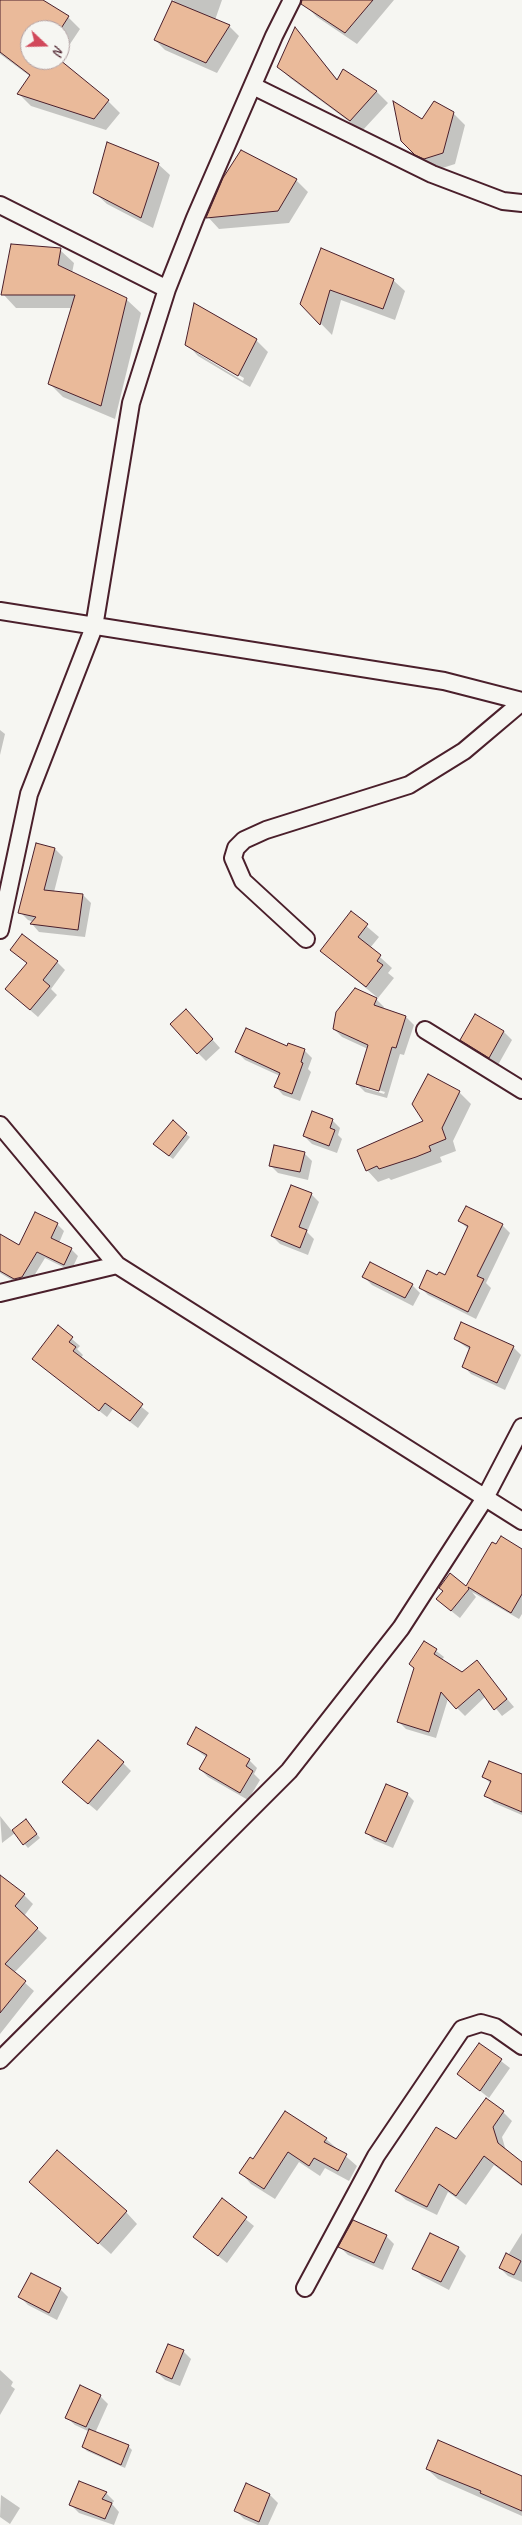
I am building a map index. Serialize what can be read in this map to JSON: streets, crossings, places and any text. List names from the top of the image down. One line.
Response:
{"north":"right"}
